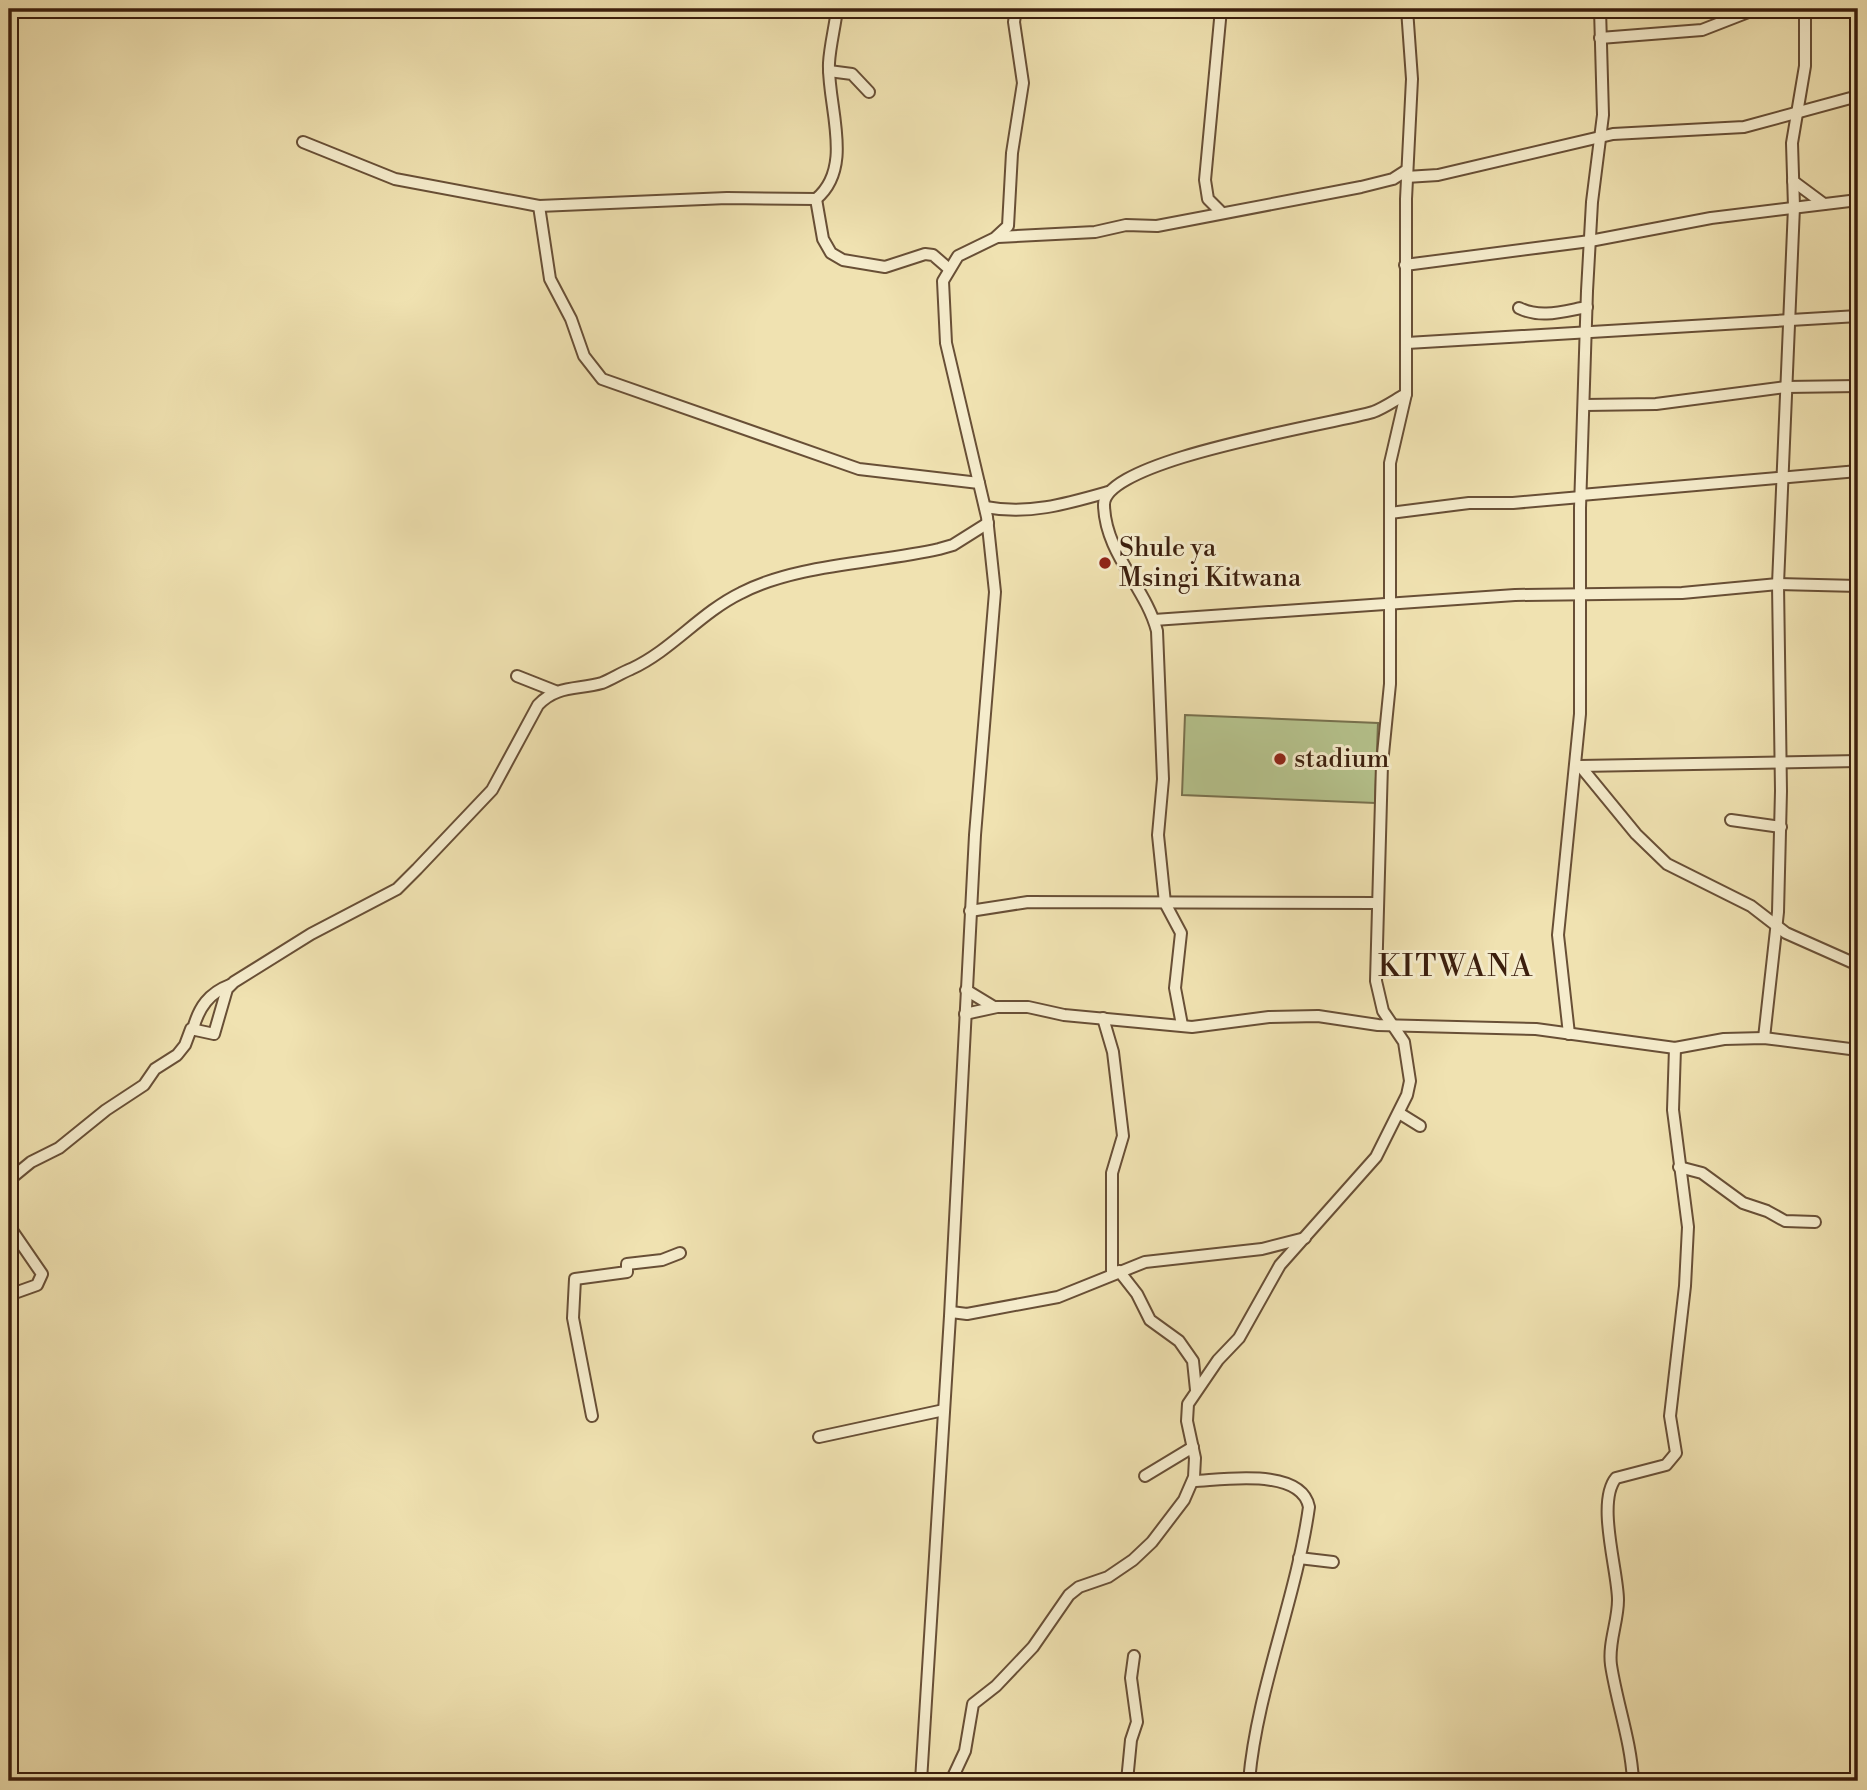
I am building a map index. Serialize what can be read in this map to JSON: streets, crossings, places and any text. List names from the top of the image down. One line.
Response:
{"districts":["KITWANA"],"places":["Shule ya Msingi Kitwana","stadium"]}
